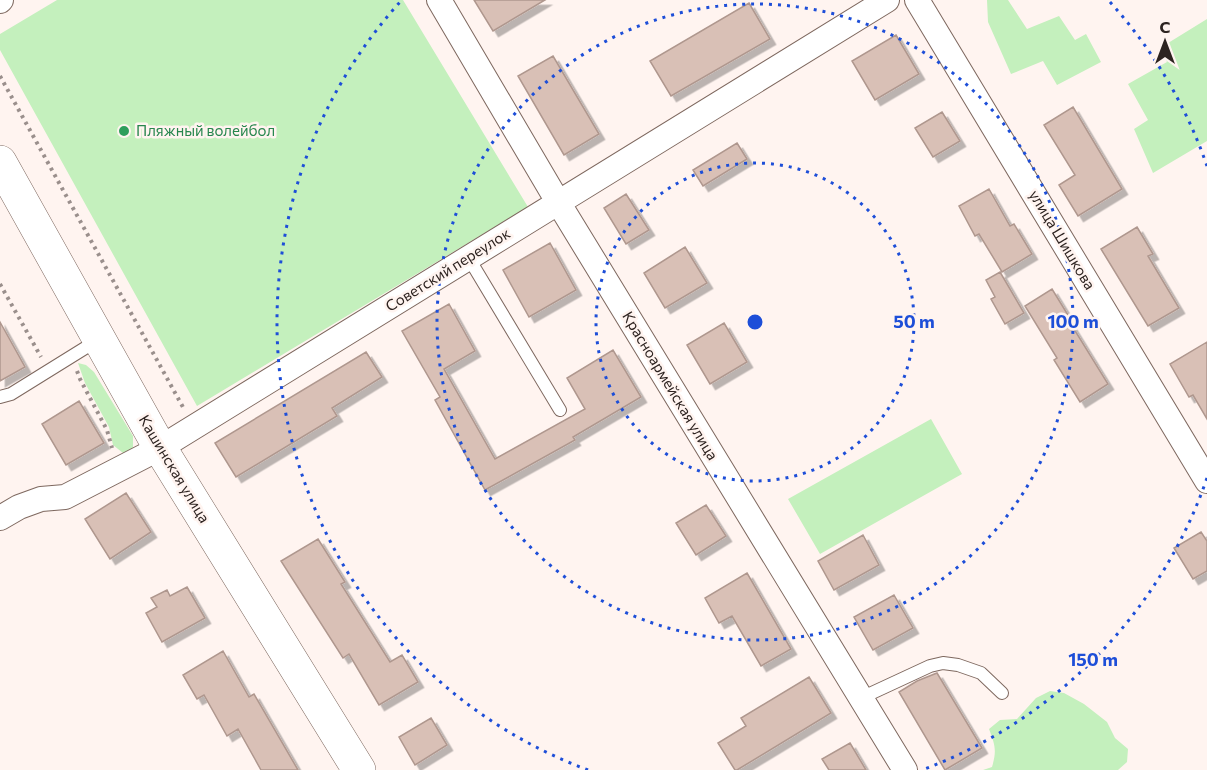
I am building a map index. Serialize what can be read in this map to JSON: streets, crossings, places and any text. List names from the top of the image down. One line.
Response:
{"streets":{"main road":["Кашинская улица"],"street":["улица Шишкова","Советский переулок","Красноармейская улица"]},"crossings":[["Советский переулок","Красноармейская улица"],["Советский переулок","Кашинская улица"]],"places":["Пляжный волейбол"],"north":"top","rings":["50 m","100 m","150 m"]}
